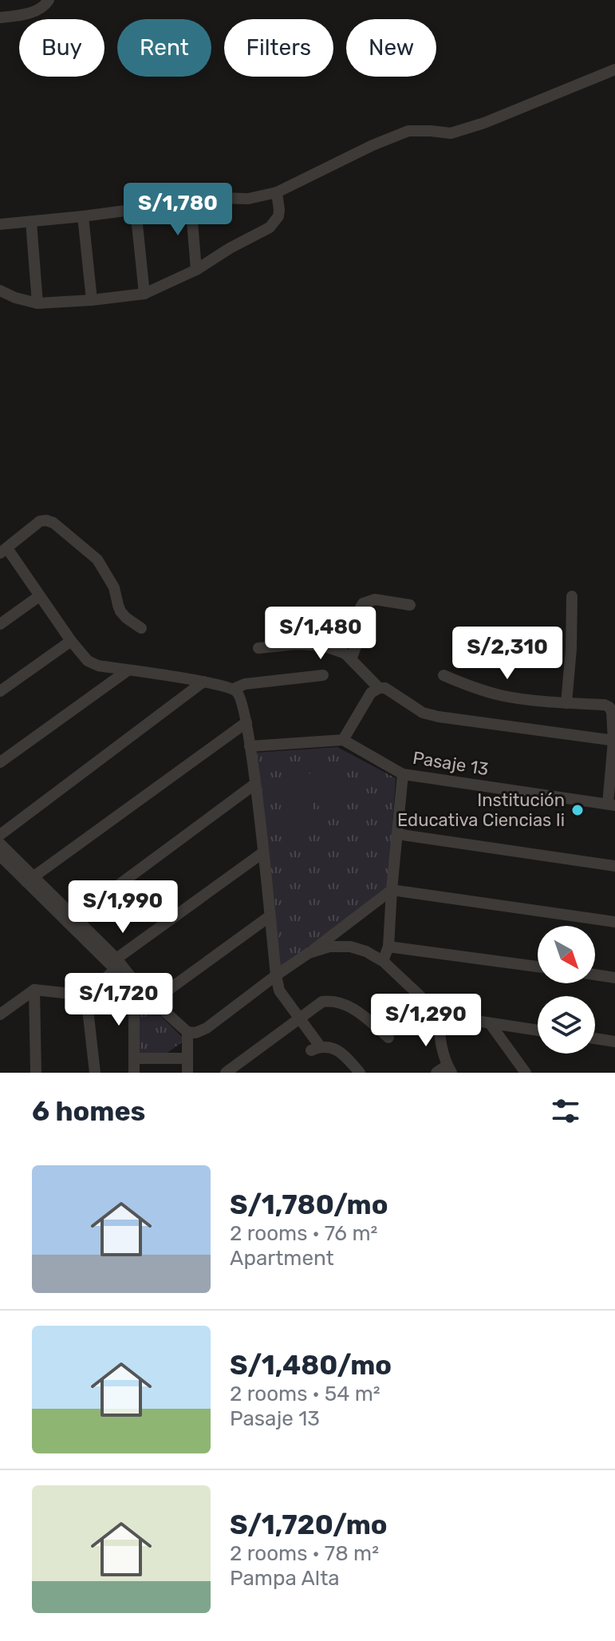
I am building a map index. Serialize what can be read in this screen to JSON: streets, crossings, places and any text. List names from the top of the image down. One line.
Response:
{"streets":{"street":["Pasaje 13"]},"places":["Institución Educativa Ciencias Ii"],"north":"bottom right","page":{"chip":["Buy","Rent","Filters","New"],"price":["S/1,780","S/1,480","S/2,310","S/1,990","S/1,720","S/1,290"],"heading":"6 homes","list":[{"name":"S/1,780/mo","note":"2 rooms · 76 m² · Apartment"},{"name":"S/1,480/mo","note":"2 rooms · 54 m² · Pasaje 13"},{"name":"S/1,720/mo","note":"2 rooms · 78 m² · Pampa Alta"}]}}
